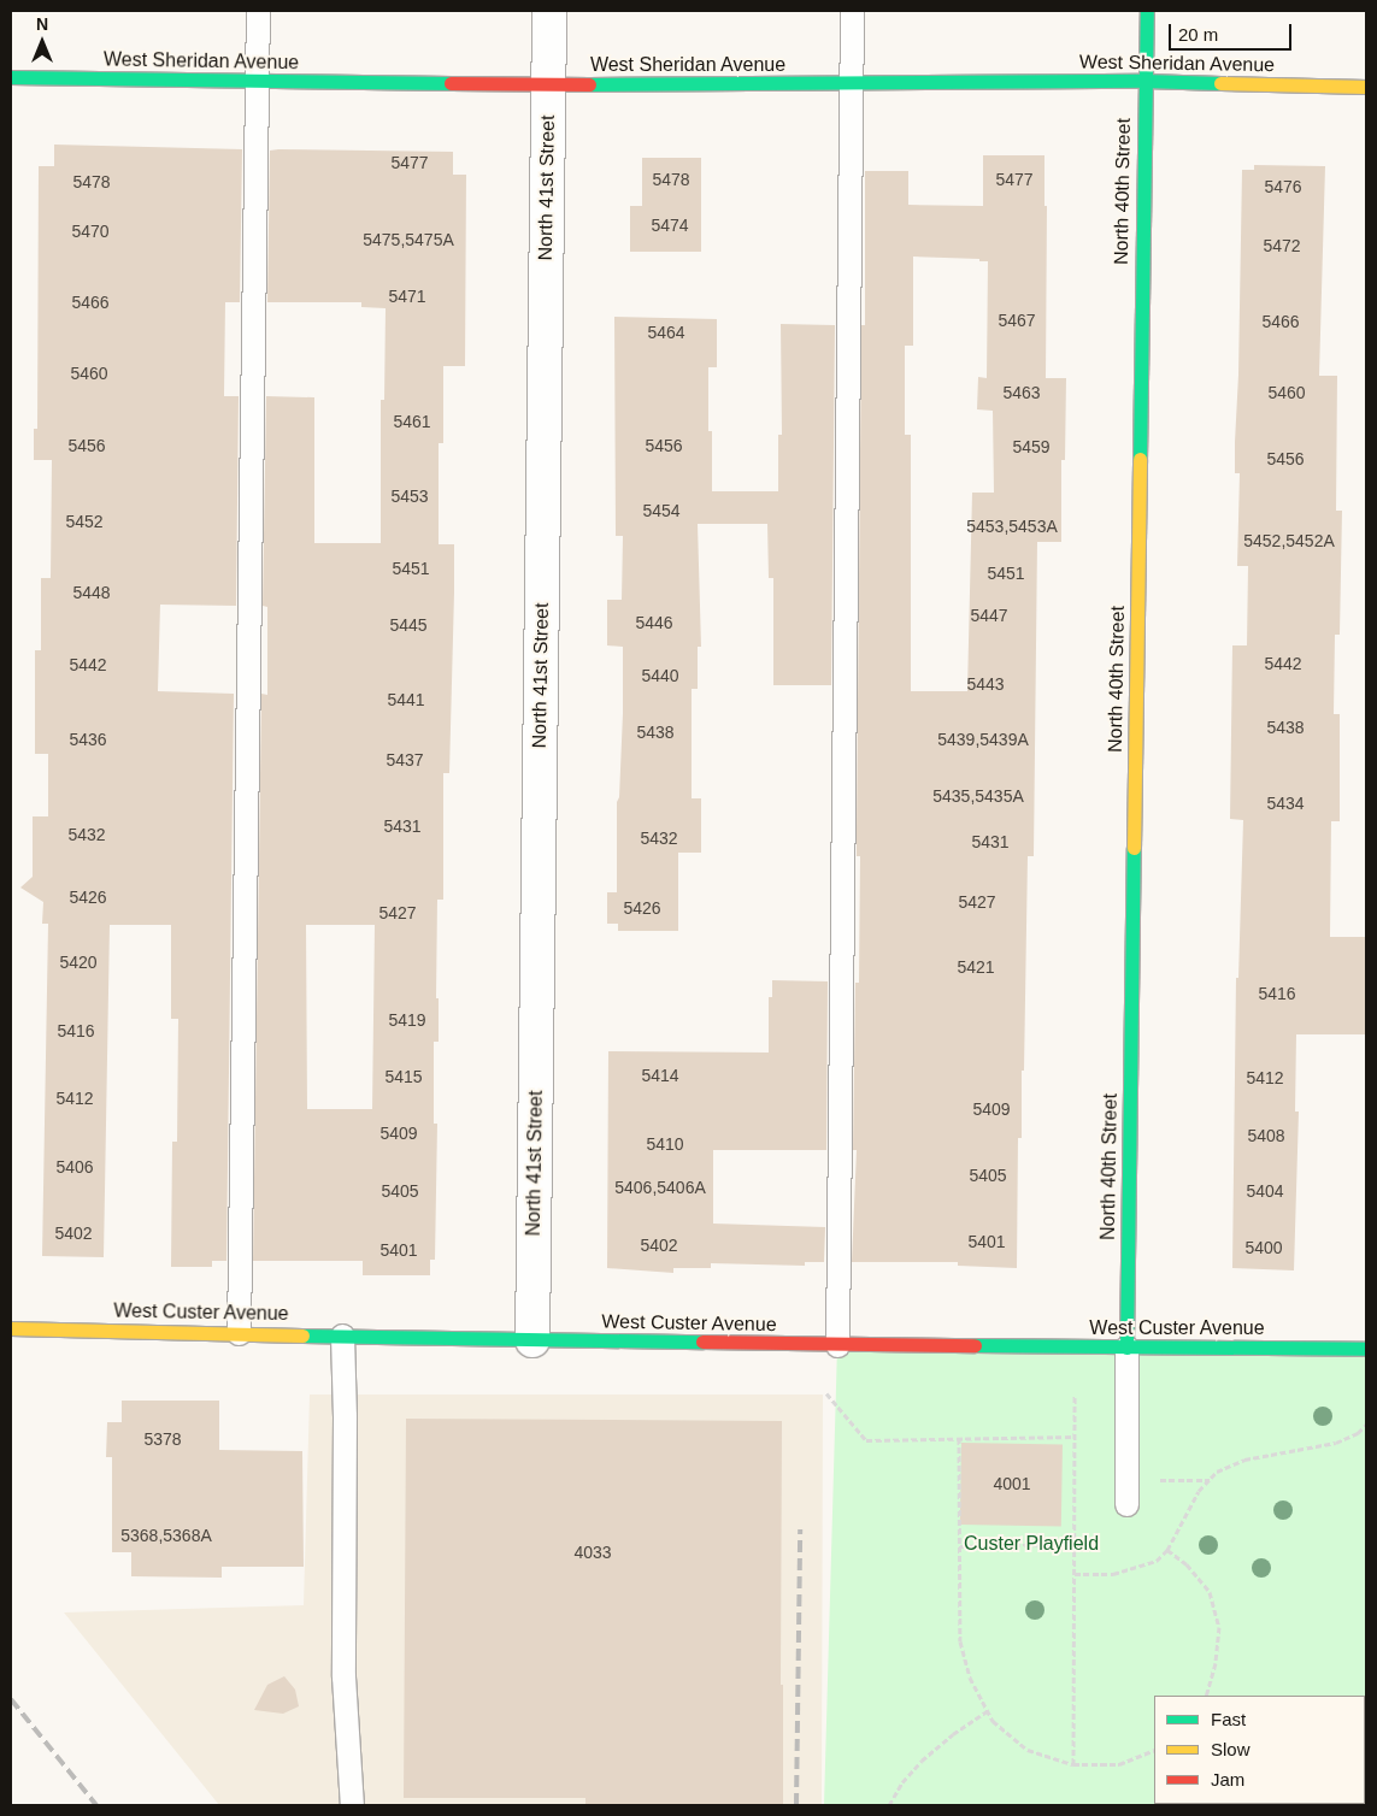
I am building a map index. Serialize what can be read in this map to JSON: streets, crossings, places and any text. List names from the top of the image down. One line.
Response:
{"streets":{"street":["West Sheridan Avenue","North 41st Street","North 40th Street","West Custer Avenue"]},"crossings":[["West Sheridan Avenue","North 41st Street"],["West Sheridan Avenue","North 40th Street"],["North 41st Street","West Custer Avenue"],["North 40th Street","West Custer Avenue"]],"parks":["Custer Playfield"],"house_numbers":["5477","5478","5477","5478","5476","5474","5470","5475,5475A","5472","5471","5466","5467","5466","5464","5460","5463","5460","5461","5456","5456","5459","5456","5453","5454","5452","5453,5453A","5452,5452A","5451","5451","5448","5447","5446","5445","5442","5442","5440","5443","5441","5438","5438","5436","5439,5439A","5437","5435,5435A","5434","5431","5432","5432","5431","5426","5427","5426","5427","5420","5421","5416","5419","5416","5414","5415","5412","5412","5409","5409","5408","5410","5406","5405","5406,5406A","5405","5404","5402","5401","5402","5400","5401","5378","4001","5368,5368A","4033"],"legend":["Fast","Slow","Jam"],"scale_bar":"20 m","north":"top"}
